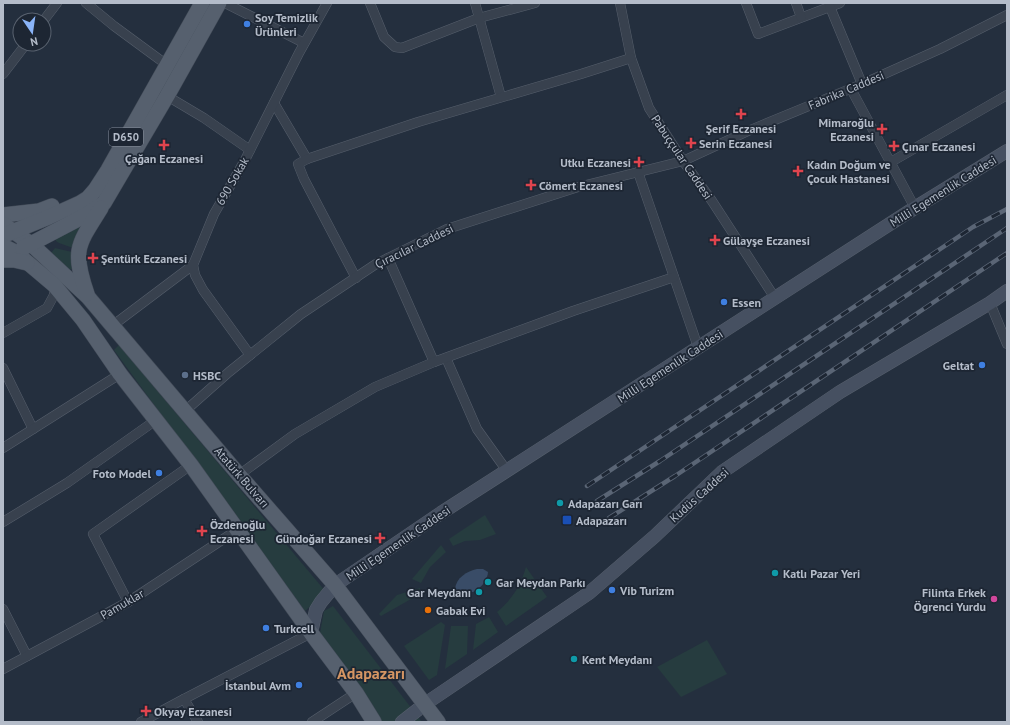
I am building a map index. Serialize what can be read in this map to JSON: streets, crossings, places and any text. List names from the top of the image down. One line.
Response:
{"streets":{"main road":["D650","Milli Egemenlik Caddesi","Atatürk Bulvarı","Kudüs Caddesi"],"street":["Fabrika Caddesi","Pabuççular Caddesi","690 Sokak","Çıracılar Caddesi","Pamuklar"]},"crossings":[["Fabrika Caddesi","Pabuççular Caddesi"],["Fabrika Caddesi","Çıracılar Caddesi"],["D650","Atatürk Bulvarı"],["Pabuççular Caddesi","Milli Egemenlik Caddesi"],["Pabuççular Caddesi","Çıracılar Caddesi"],["Milli Egemenlik Caddesi","Atatürk Bulvarı"],["Çıracılar Caddesi","Atatürk Bulvarı"],["Atatürk Bulvarı","Kudüs Caddesi"]],"districts":["Adapazarı"],"places":{"other":["Soy Temizlik Ürünleri","Essen","Geltat","HSBC","Foto Model","Adapazarı Garı","Katlı Pazar Yeri","Gar Meydan Parkı","Vib Turizm","Gar Meydanı","Filinta Erkek Ögrenci Yurdu","Gabak Evi","Turkcell","Kent Meydanı","İstanbul Avm"],"health":["Şerif Eczanesi","Mimaroğlu Eczanesi","Serin Eczanesi","Çağan Eczanesi","Çınar Eczanesi","Utku Eczanesi","Kadın Doğum ve Çocuk Hastanesi","Cömert Eczanesi","Gülayşe Eczanesi","Şentürk Eczanesi","Özdenoğlu Eczanesi","Gündoğar Eczanesi","Okyay Eczanesi"],"transit":["Adapazarı"]},"north":"bottom"}
